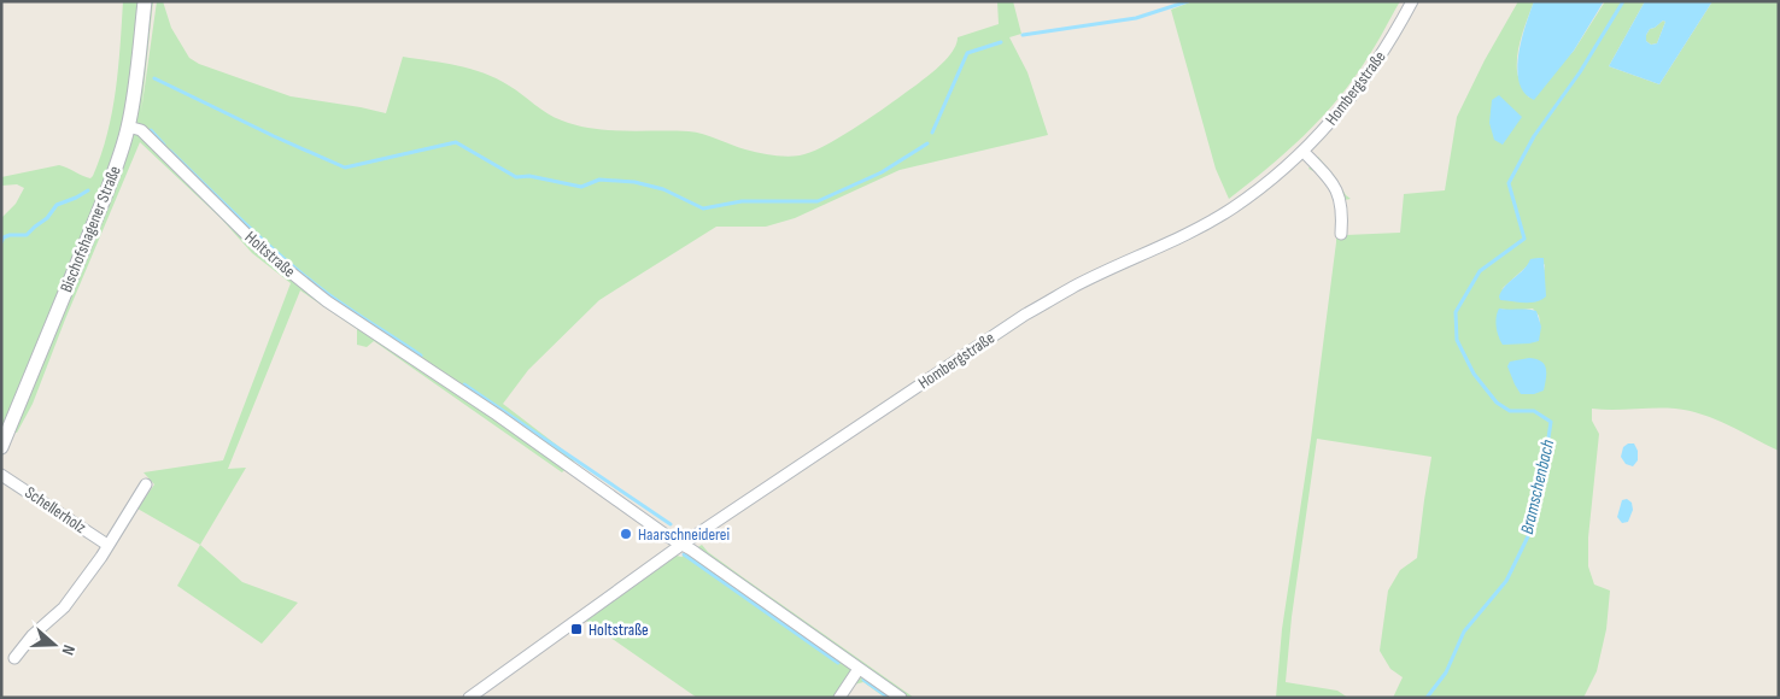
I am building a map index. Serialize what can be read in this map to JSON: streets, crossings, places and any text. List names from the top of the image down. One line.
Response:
{"streets":{"street":["Hombergstraße","Bischofshagener Straße","Holtstraße","Schellerholz"]},"crossings":[["Hombergstraße","Holtstraße"],["Bischofshagener Straße","Holtstraße"]],"water":["Bramschenbach"],"places":{"other":["Haarschneiderei"],"transit":["Holtstraße"]},"north":"right"}
